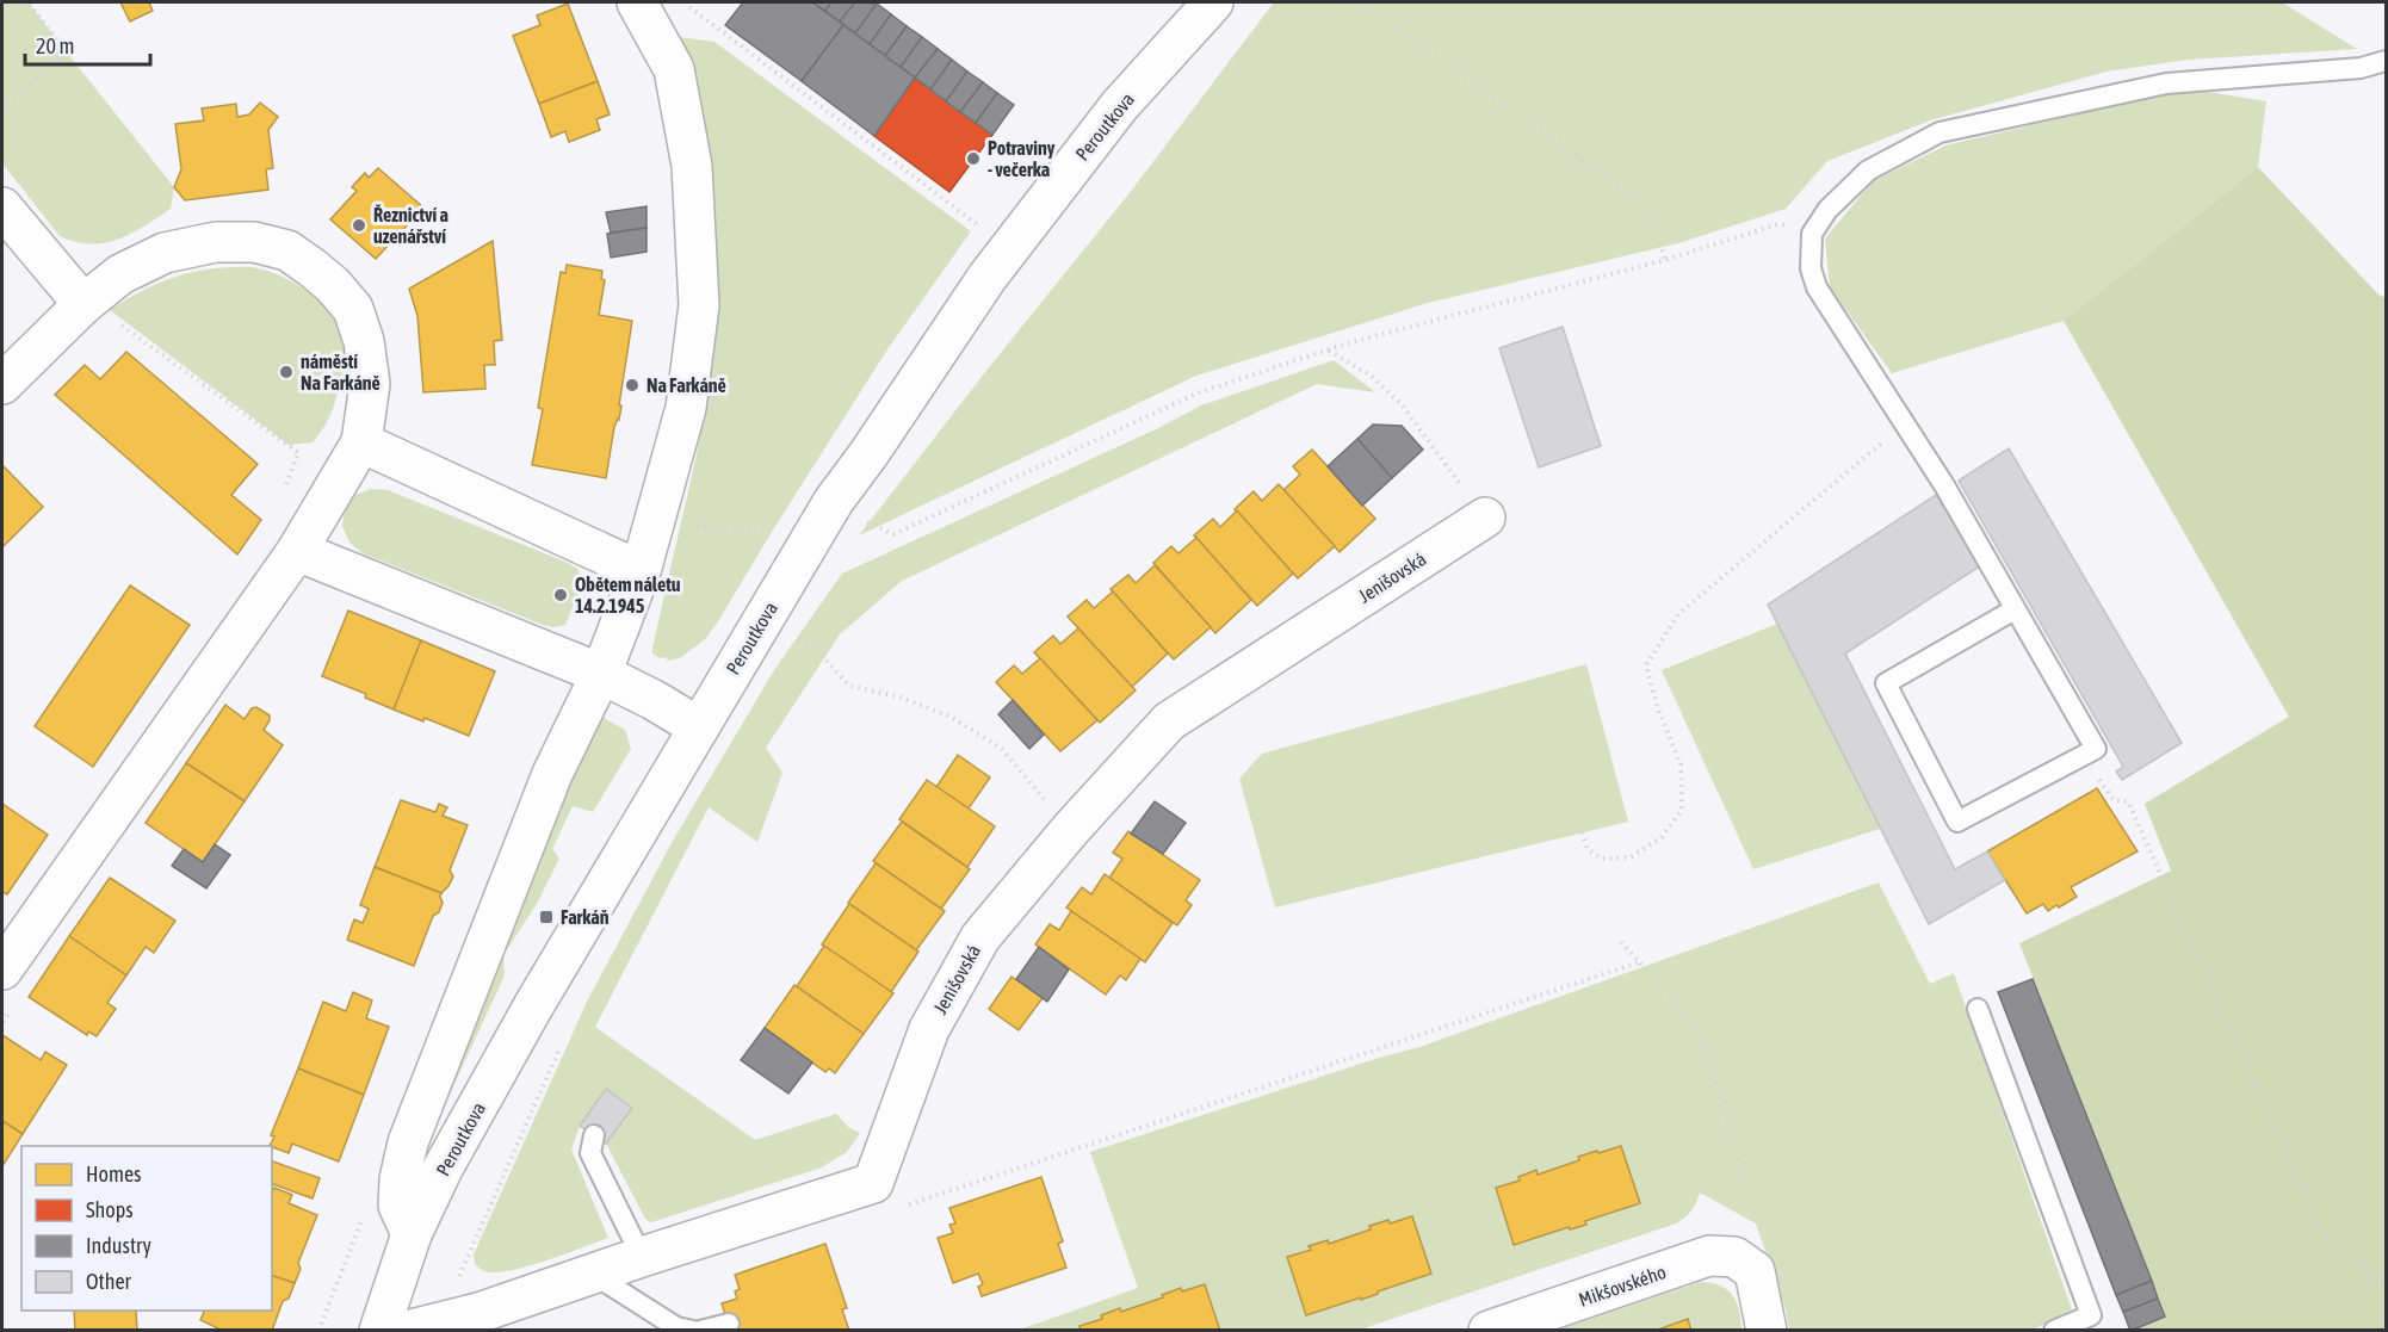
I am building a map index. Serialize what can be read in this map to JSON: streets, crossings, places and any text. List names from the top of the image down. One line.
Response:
{"streets":{"street":["Peroutkova","Jenišovská","Mikšovského"]},"places":{"other":["Potraviny - večerka","Řeznictví a uzenářství","náměstí Na Farkáně","Na Farkáně","Obětem náletu 14.2.1945"],"transit":["Farkáň"]},"legend":["Homes","Shops","Industry","Other"],"scale_bar":"20 m"}
